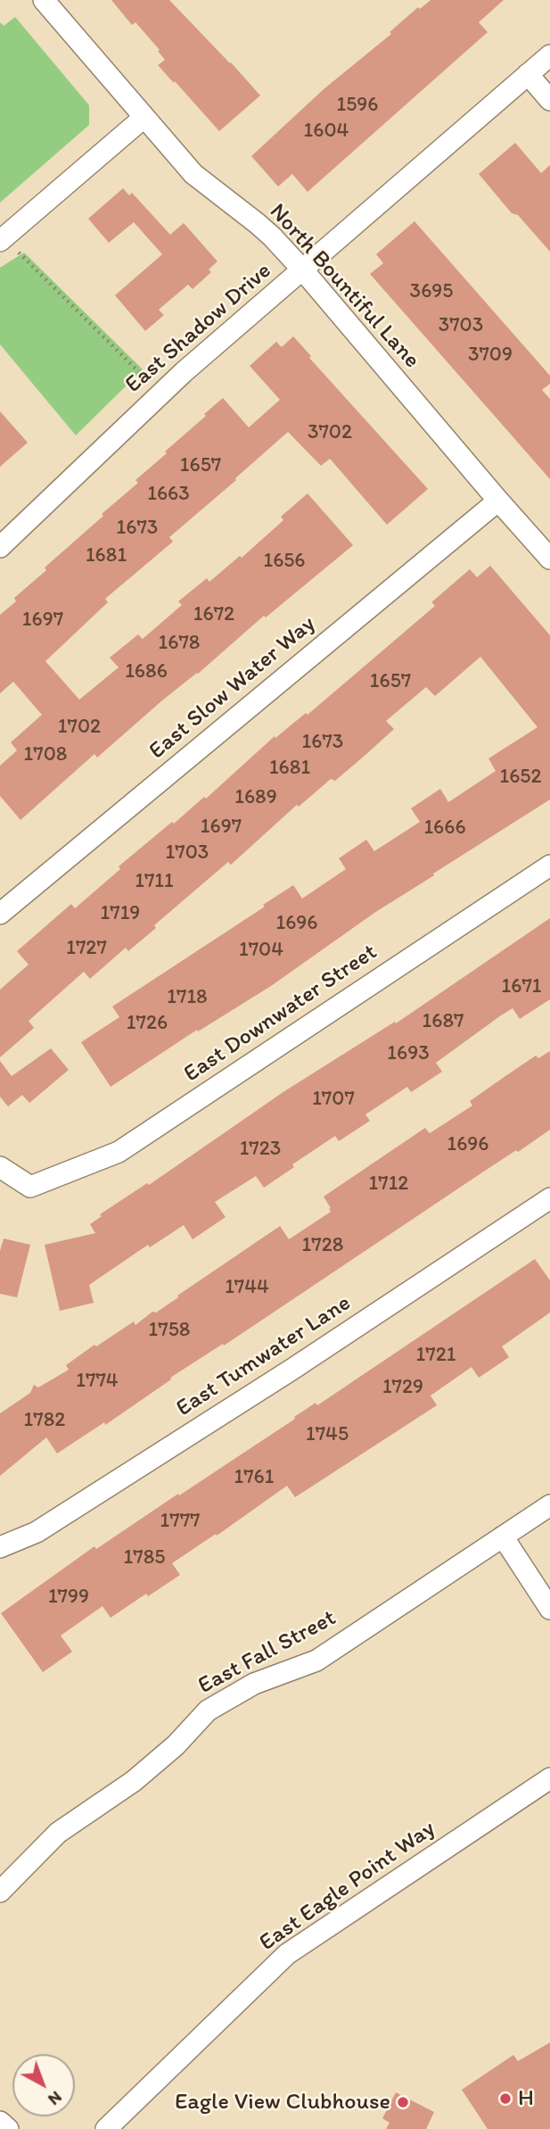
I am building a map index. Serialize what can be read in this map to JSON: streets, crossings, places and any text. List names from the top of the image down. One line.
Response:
{"streets":{"street":["North Bountiful Lane","East Shadow Drive","East Slow Water Way","East Downwater Street","East Tumwater Lane","East Fall Street","East Eagle Point Way"]},"crossings":[["North Bountiful Lane","East Shadow Drive"],["North Bountiful Lane","East Slow Water Way"]],"places":["H","Eagle View Clubhouse"],"house_numbers":["1596","1604","3695","3703","3709","3702","1657","1663","1673","1681","1656","1672","1697","1678","1686","1657","1702","1673","1708","1681","1652","1689","1697","1666","1703","1711","1719","1696","1727","1704","1671","1718","1687","1726","1693","1707","1696","1723","1712","1728","1744","1758","1721","1774","1729","1782","1745","1761","1777","1785","1799"],"north":"bottom right"}
